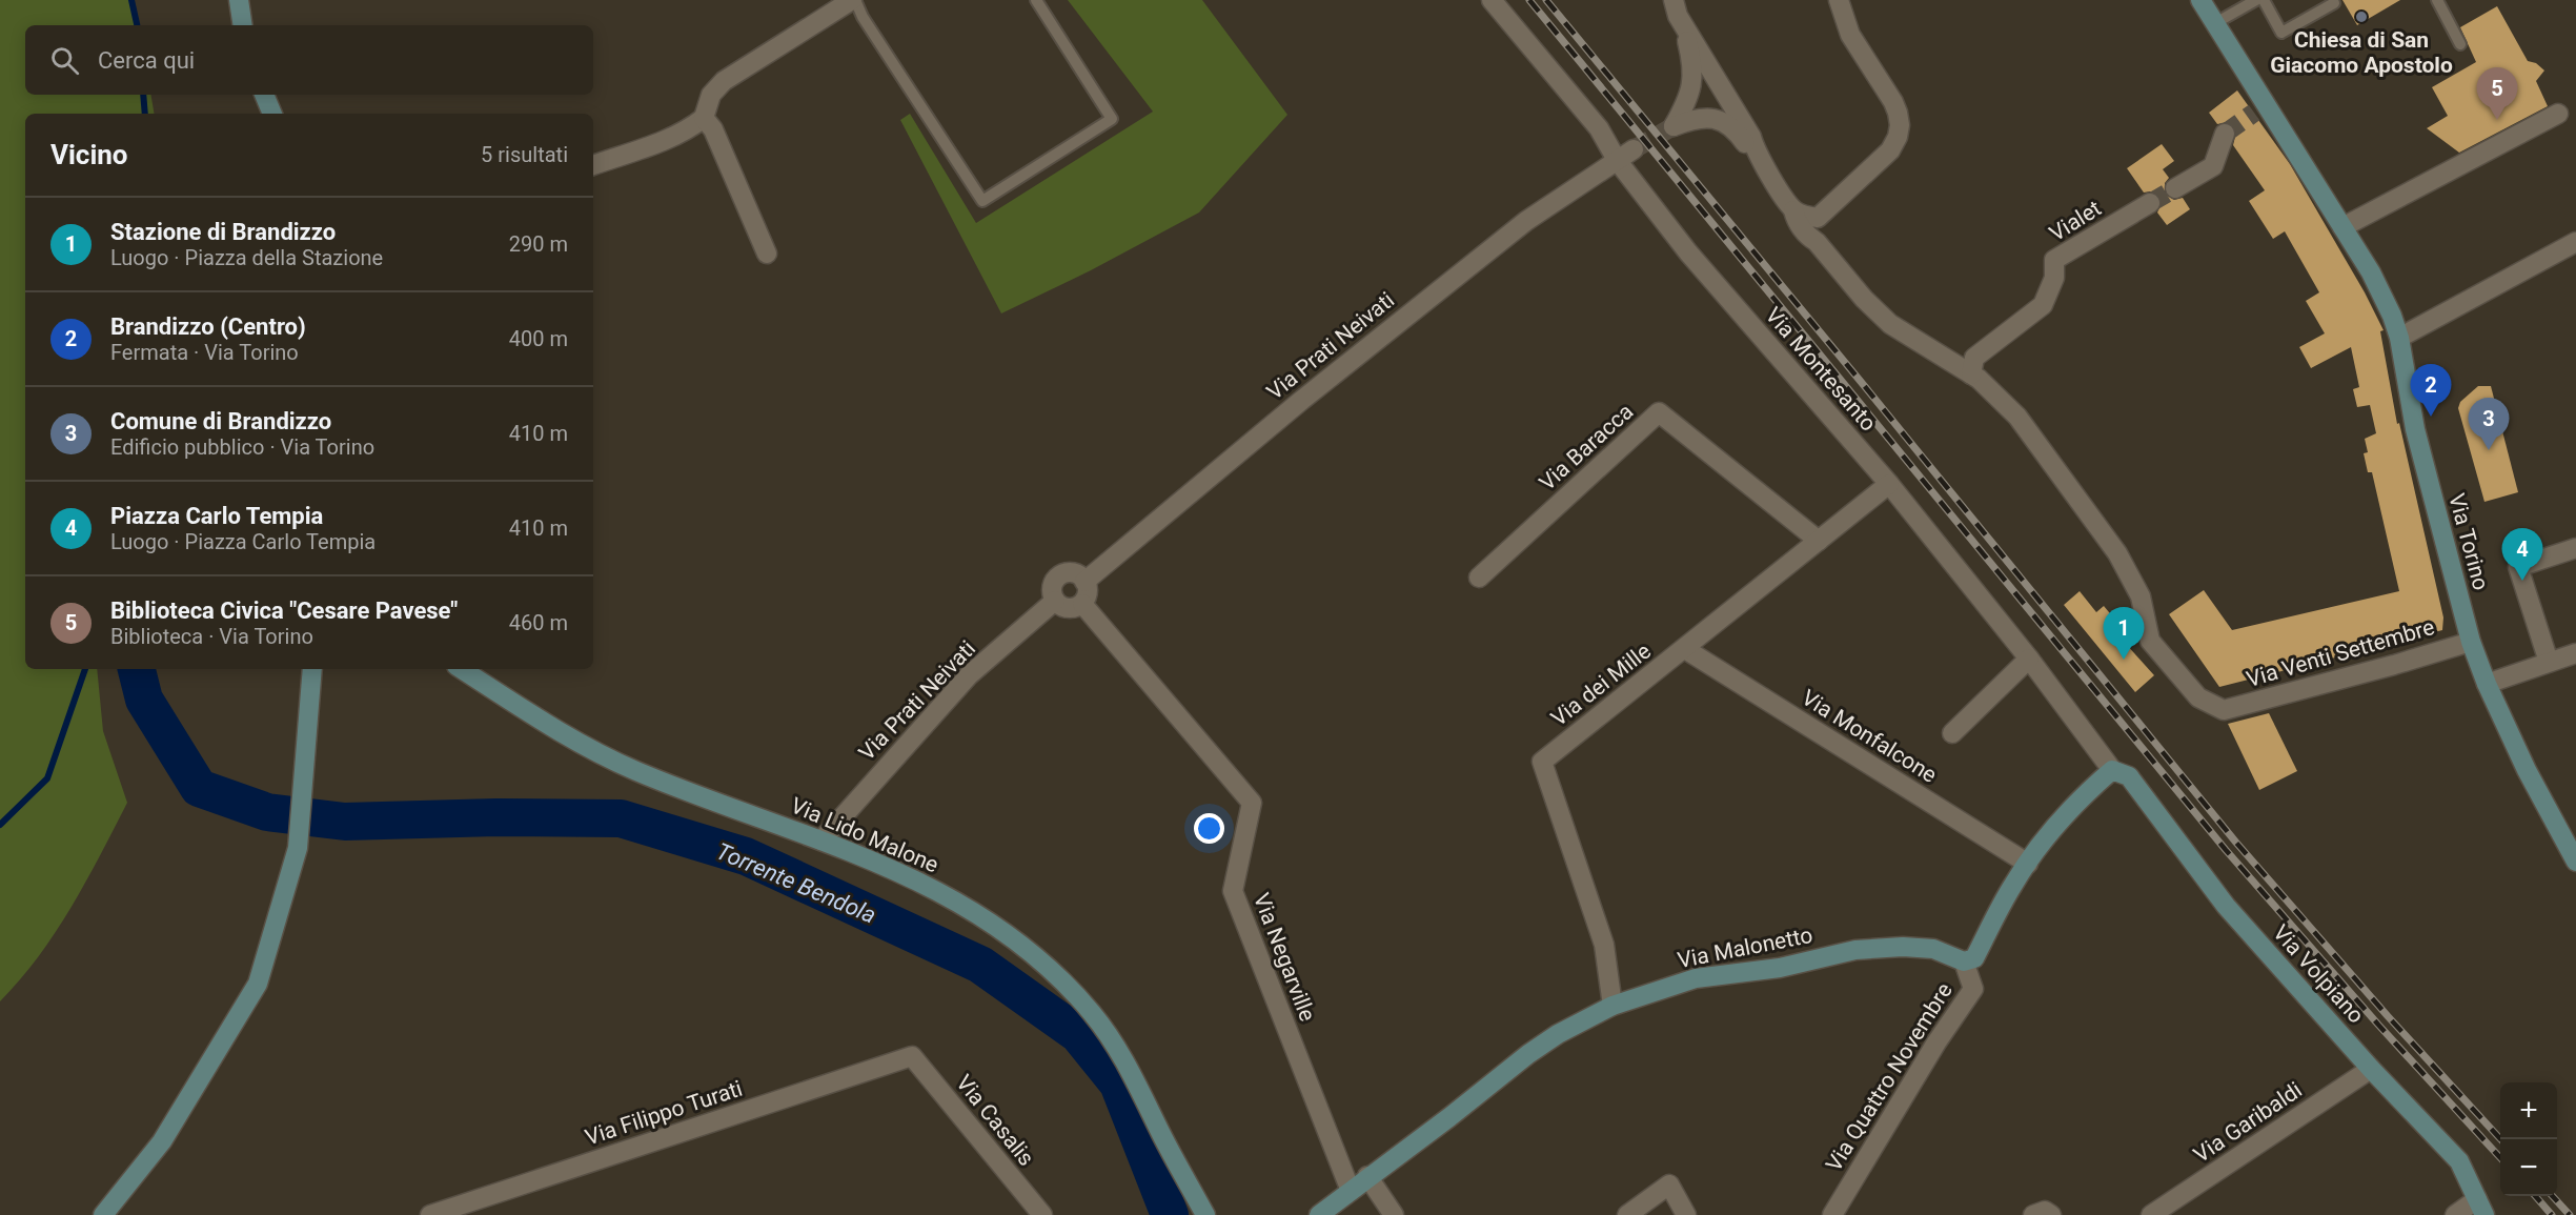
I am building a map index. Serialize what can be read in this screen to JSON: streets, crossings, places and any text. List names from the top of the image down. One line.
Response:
{"streets":{"street":["Vialet","Via Prati Neivati","Via Montesanto","Via Baracca","Via Torino","Via Venti Settembre","Via dei Mille","Via Monfalcone","Via Lido Malone","Via Malonetto","Via Negarville","Via Volpiano","Via Quattro Novembre","Via Filippo Turati","Via Casalis","Via Garibaldi"]},"crossings":[["Vialet","Via Venti Settembre"],["Via Prati Neivati","Via Montesanto"],["Via Prati Neivati","Via Lido Malone"],["Via Prati Neivati","Via Negarville"],["Via Montesanto","Via dei Mille"],["Via Montesanto","Via Volpiano"],["Via Baracca","Via dei Mille"],["Via Torino","Via Venti Settembre"],["Via dei Mille","Via Monfalcone"],["Via dei Mille","Via Malonetto"],["Via Malonetto","Via Negarville"],["Via Malonetto","Via Quattro Novembre"],["Via Volpiano","Via Garibaldi"],["Via Filippo Turati","Via Casalis"]],"water":["Torrente Bendola"],"places":["Chiesa di San Giacomo Apostolo"],"page":{"search":"Cerca qui","pins":["5","2","3","4","1"],"heading":["Vicino","5 risultati"],"list":[{"mark":"1","name":"Stazione di Brandizzo","note":"Luogo · Piazza della Stazione","value":"290 m"},{"mark":"2","name":"Brandizzo (Centro)","note":"Fermata · Via Torino","value":"400 m"},{"mark":"3","name":"Comune di Brandizzo","note":"Edificio pubblico · Via Torino","value":"410 m"},{"mark":"4","name":"Piazza Carlo Tempia","note":"Luogo · Piazza Carlo Tempia","value":"410 m"},{"mark":"5","name":"Biblioteca Civica \"Cesare Pavese\"","note":"Biblioteca · Via Torino","value":"460 m"}],"map_buttons":["+","−"]}}
